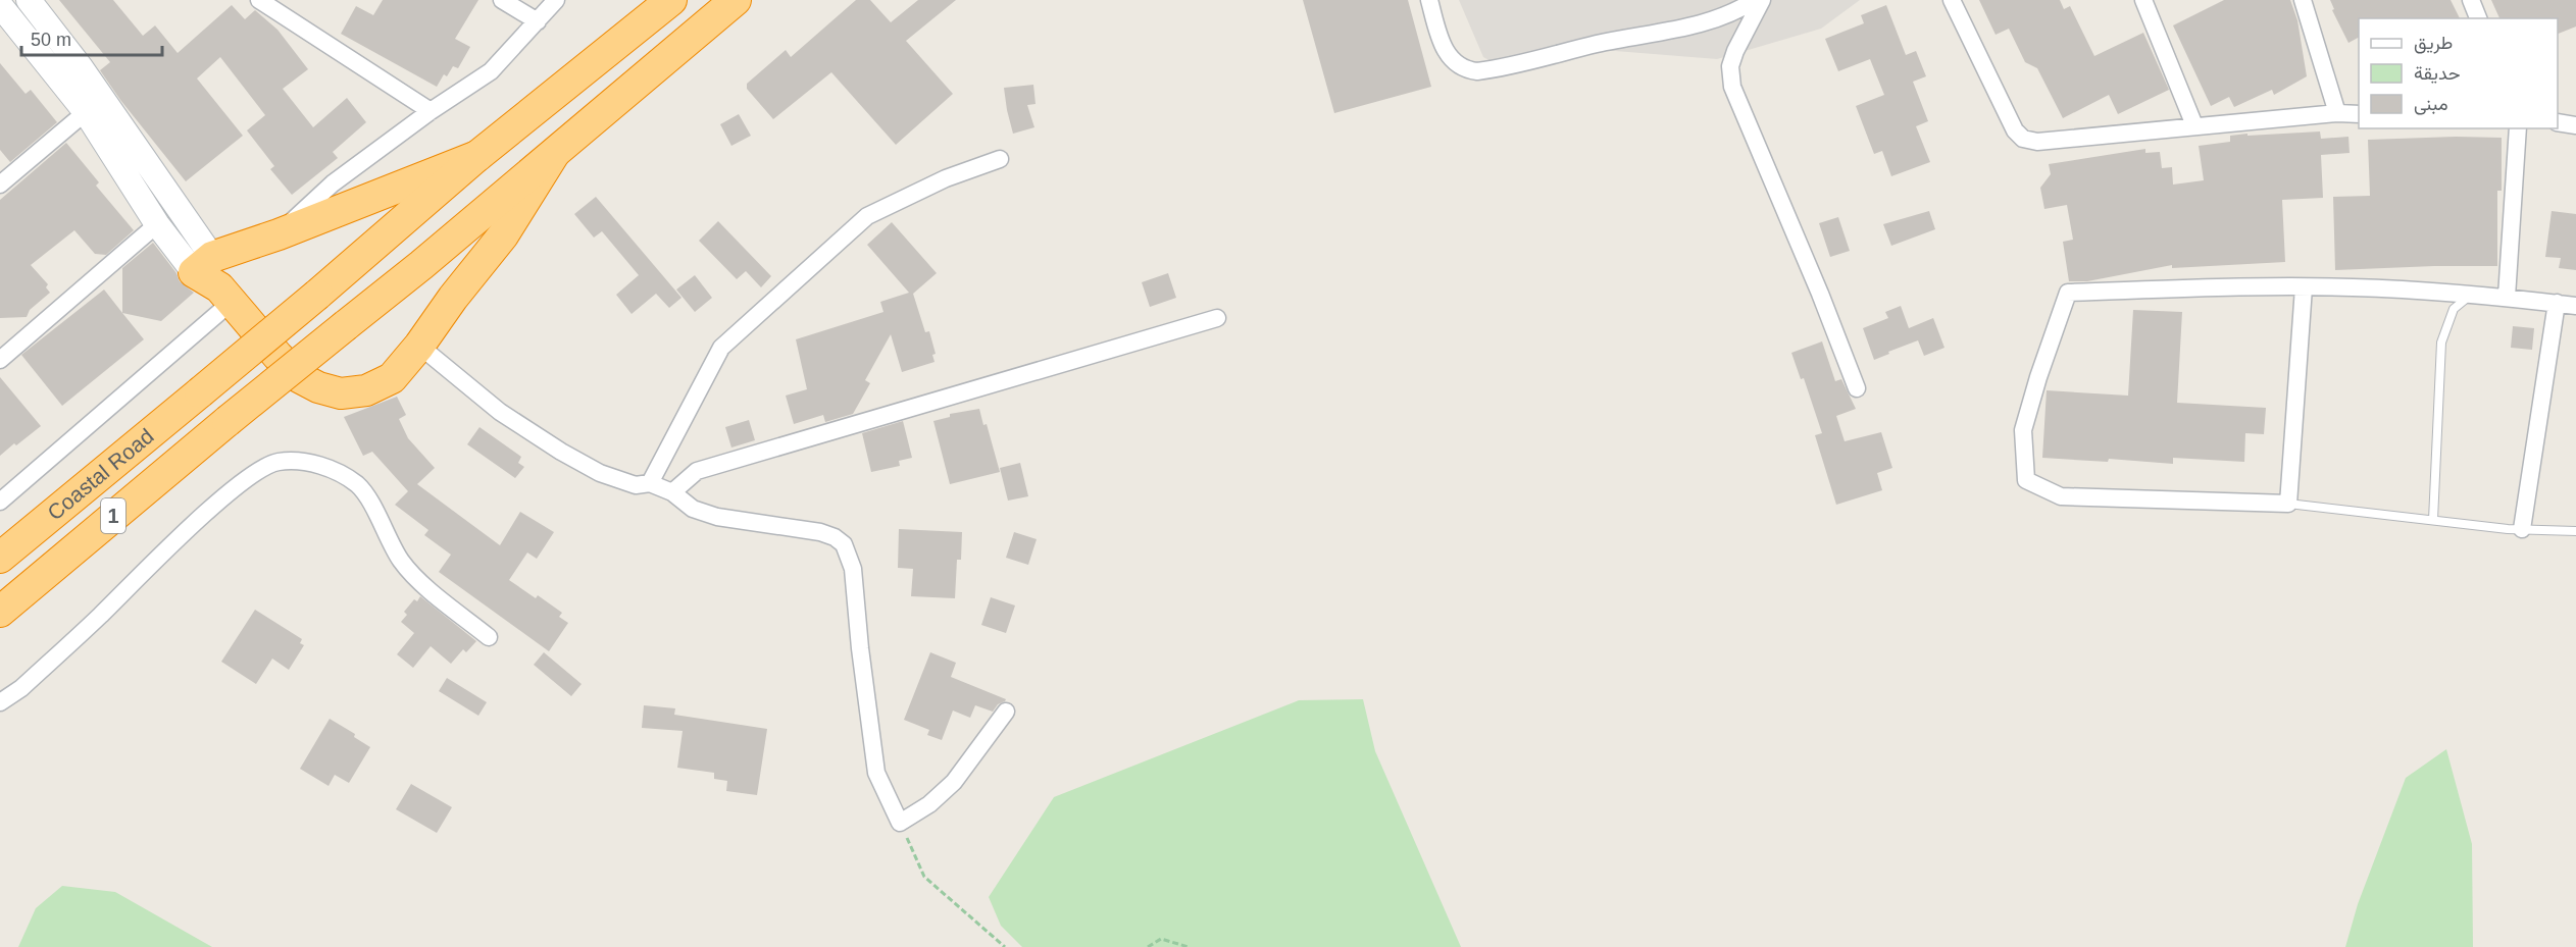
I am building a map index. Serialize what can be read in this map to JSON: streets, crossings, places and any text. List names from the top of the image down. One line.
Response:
{"streets":{"highway":["Coastal Road","1"]},"legend":["طريق","حديقة","مبنى"],"scale_bar":"50 m"}
